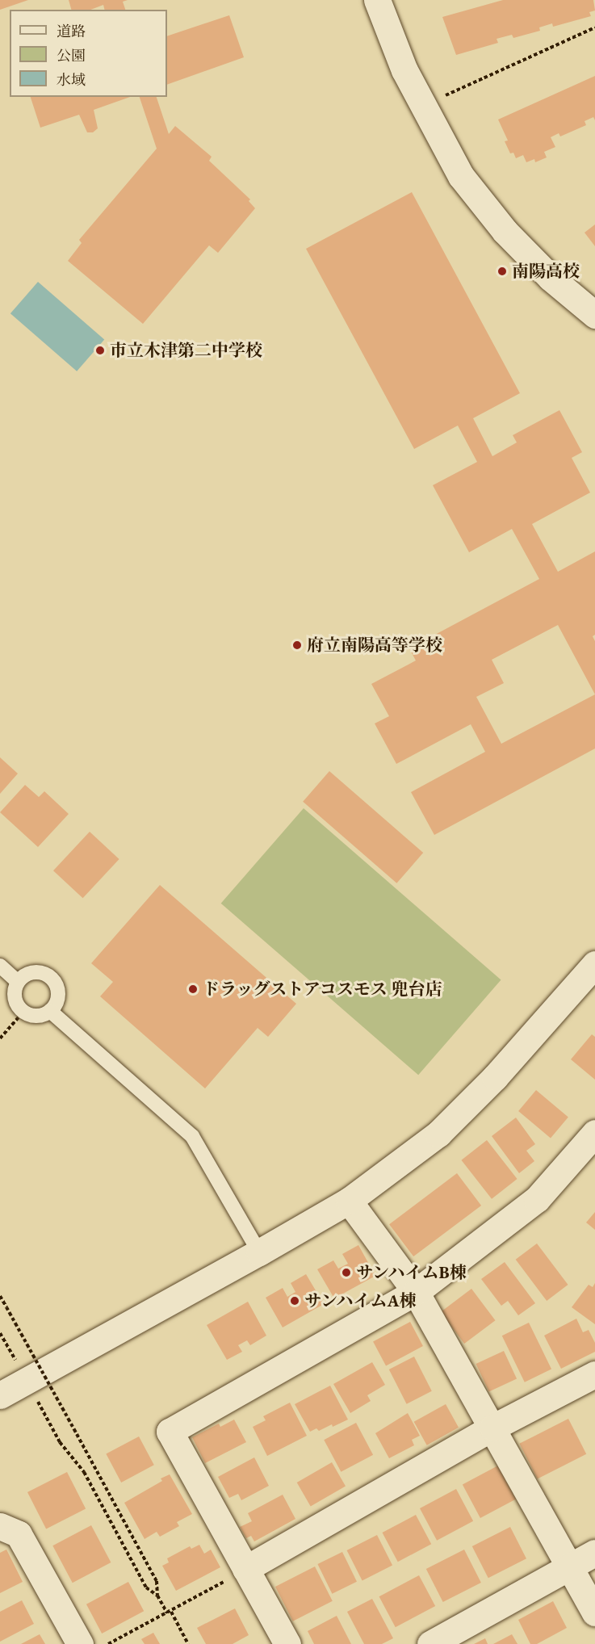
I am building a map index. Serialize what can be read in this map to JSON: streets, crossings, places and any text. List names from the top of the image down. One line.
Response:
{"places":["南陽高校","市立木津第二中学校","府立南陽高等学校","ドラッグストアコスモス 兜台店","サンハイムB棟","サンハイムA棟"],"legend":["道路","公園","水域"]}
